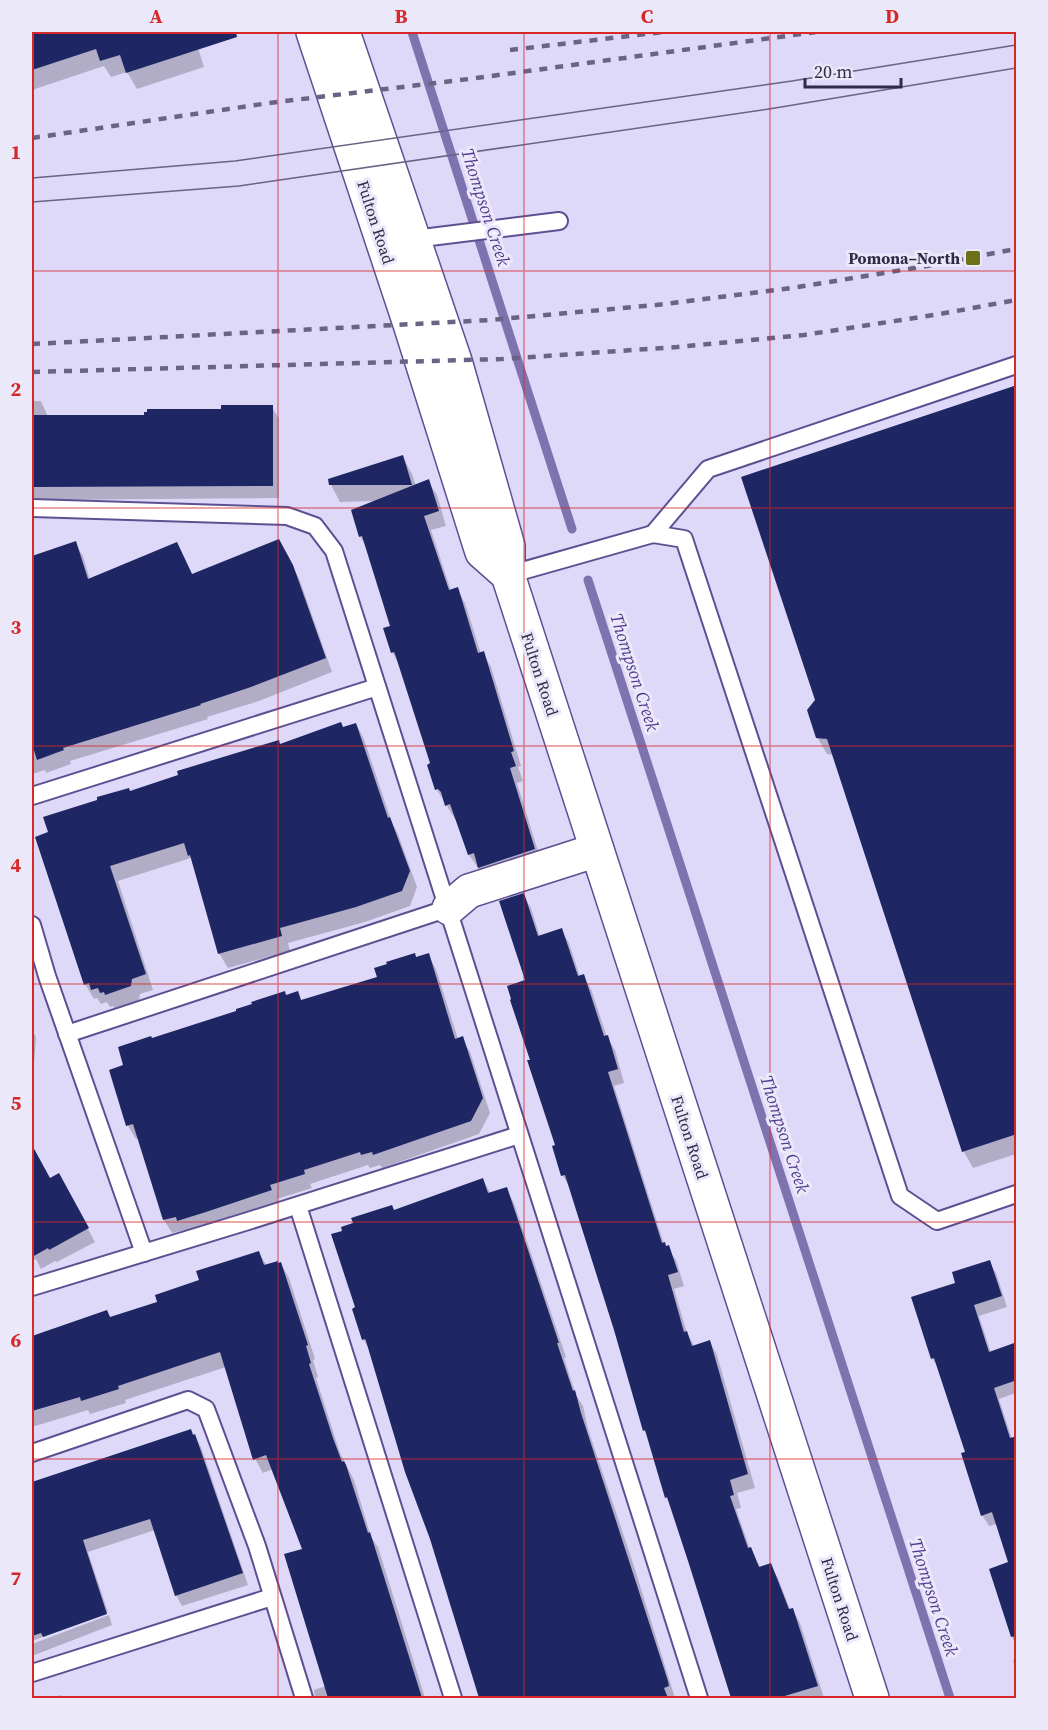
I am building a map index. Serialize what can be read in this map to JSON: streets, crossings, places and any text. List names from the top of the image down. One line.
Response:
{"streets":{"street":["Fulton Road"]},"water":["Thompson Creek"],"places":{"transit":["Pomona–North"]},"scale_bar":"20 m","grid":{"columns":["A","B","C","D"],"rows":["1","2","3","4","5","6","7"]}}
